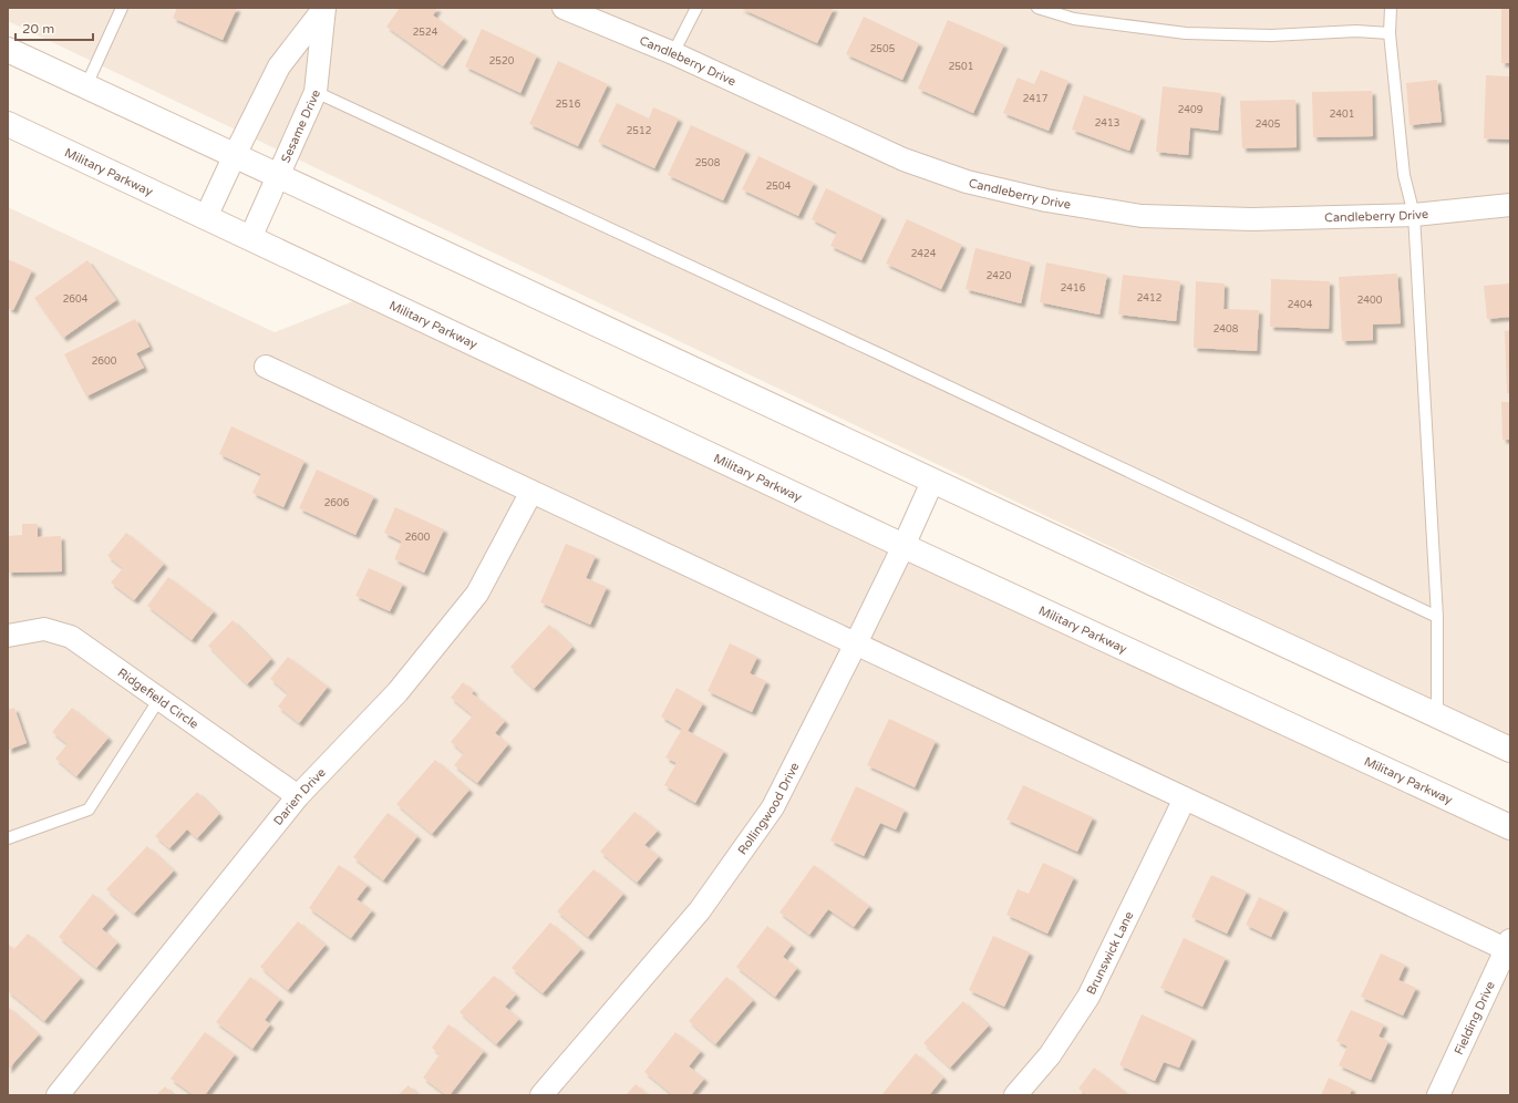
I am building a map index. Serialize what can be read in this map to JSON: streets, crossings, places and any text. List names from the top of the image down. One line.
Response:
{"streets":{"main road":["Military Parkway"],"street":["Candleberry Drive","Sesame Drive","Ridgefield Circle","Darien Drive","Rollingwood Drive","Brunswick Lane","Fielding Drive"]},"crossings":[["Sesame Drive","Military Parkway"],["Military Parkway","Rollingwood Drive"],["Ridgefield Circle","Darien Drive"]],"house_numbers":["2524","2505","2520","2501","2417","2516","2409","2401","2413","2405","2512","2508","2504","2424","2420","2416","2412","2604","2400","2404","2408","2600","2606","2600"],"scale_bar":"20 m"}
